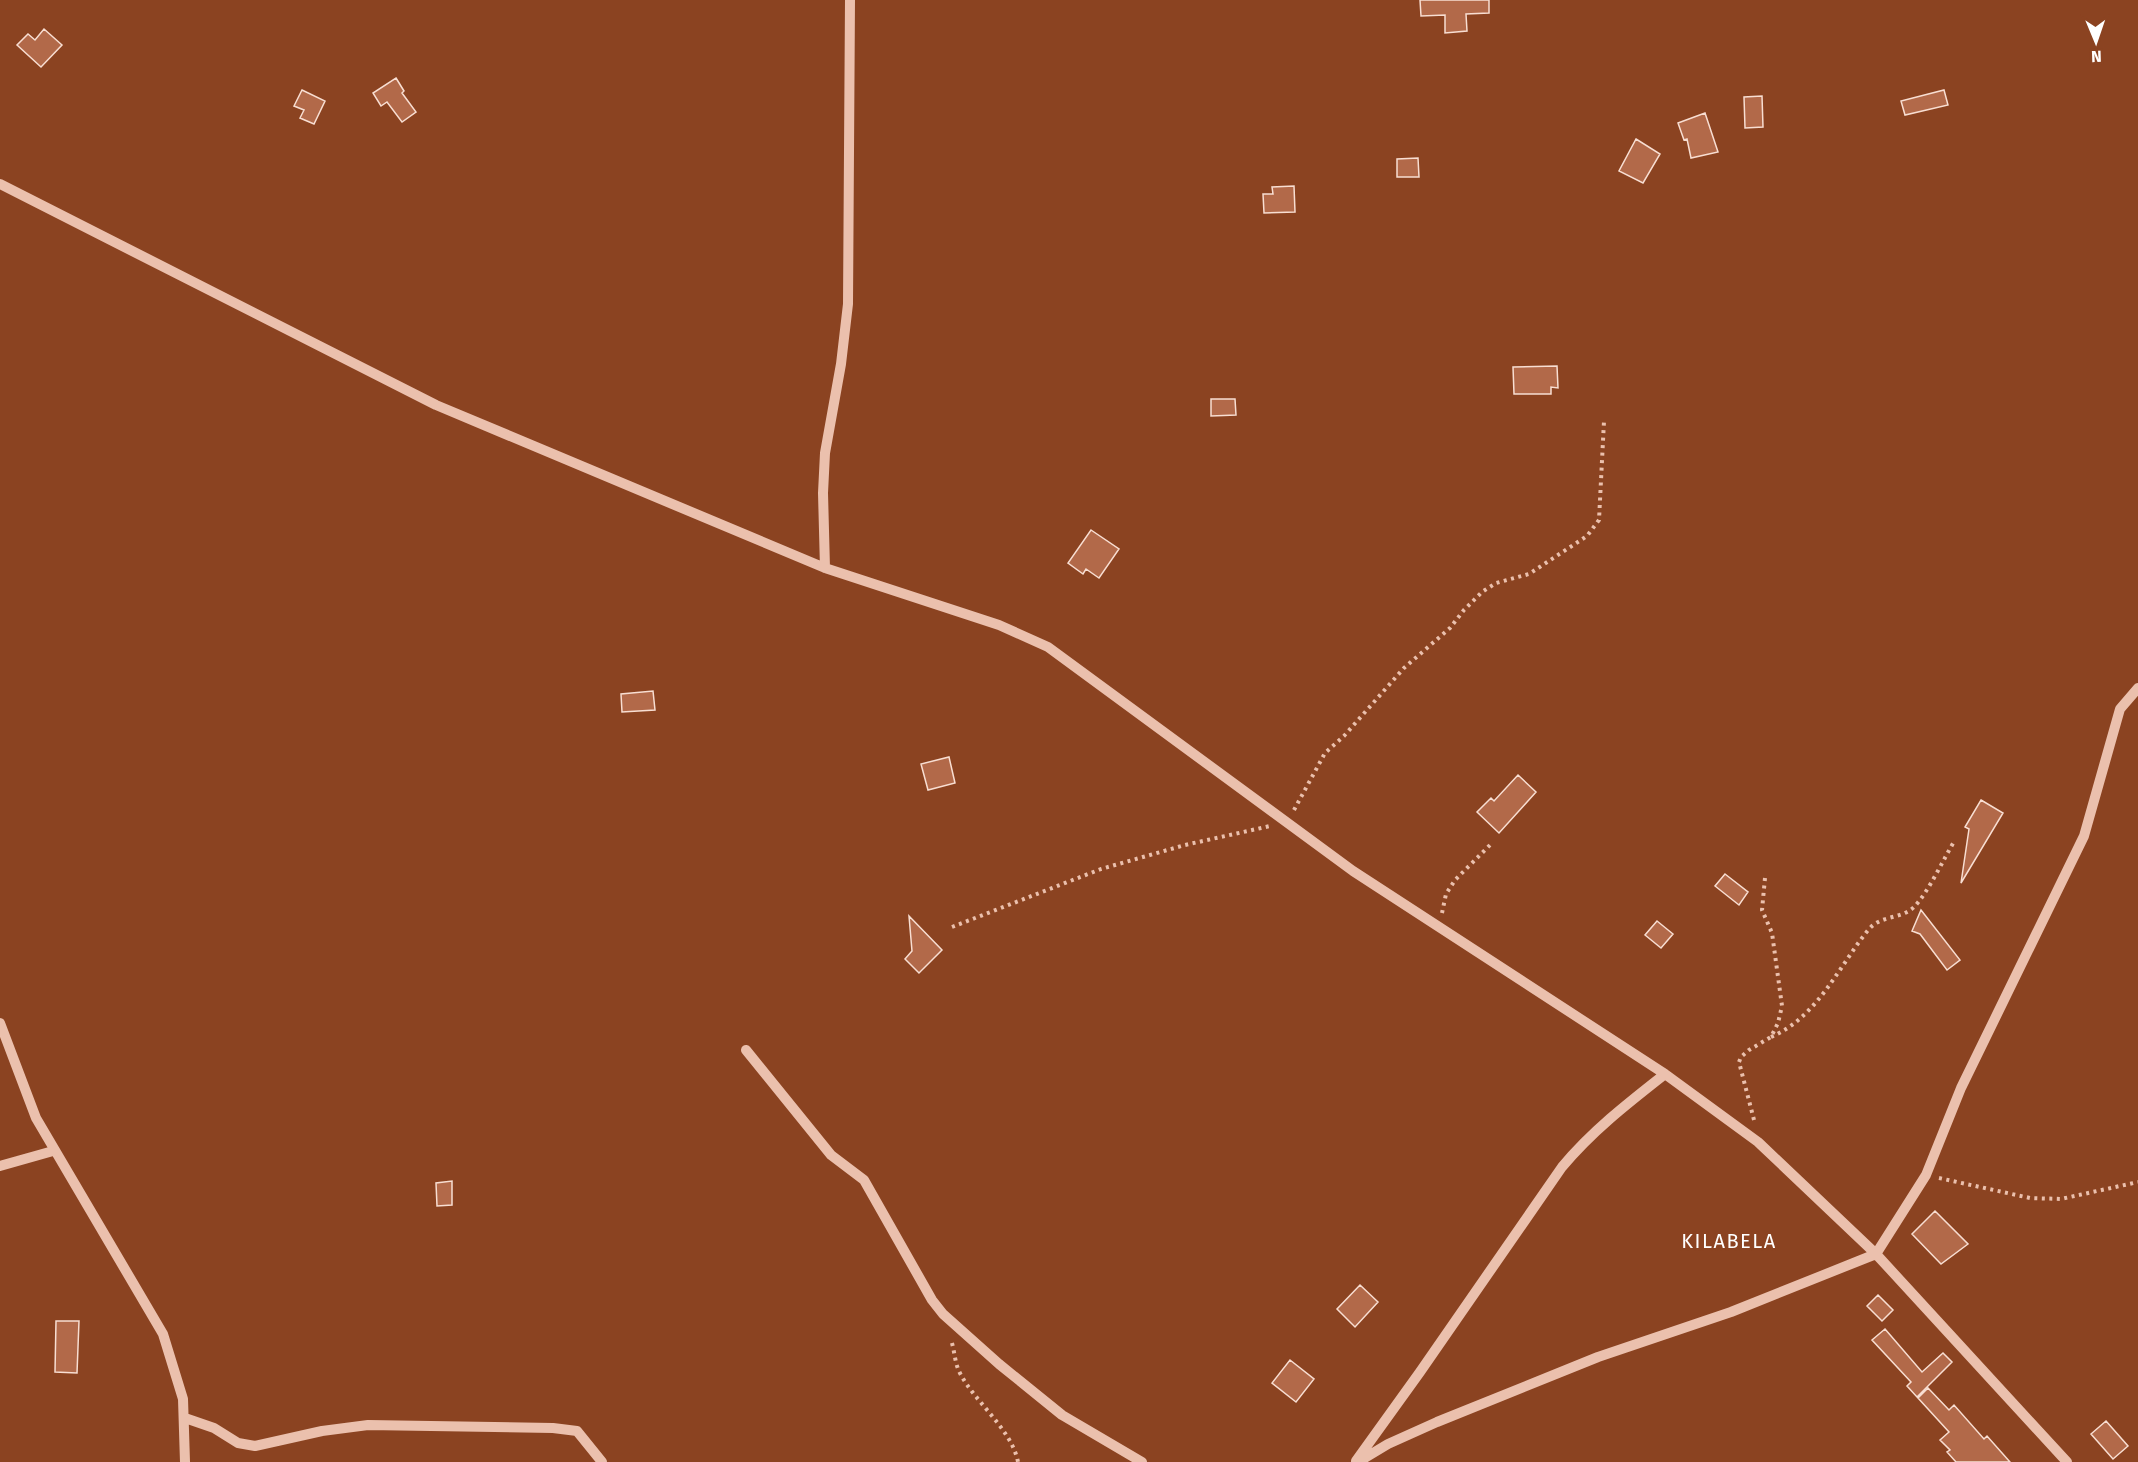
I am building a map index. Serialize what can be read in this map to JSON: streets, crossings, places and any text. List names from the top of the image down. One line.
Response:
{"districts":["KILABELA"],"north":"bottom"}
